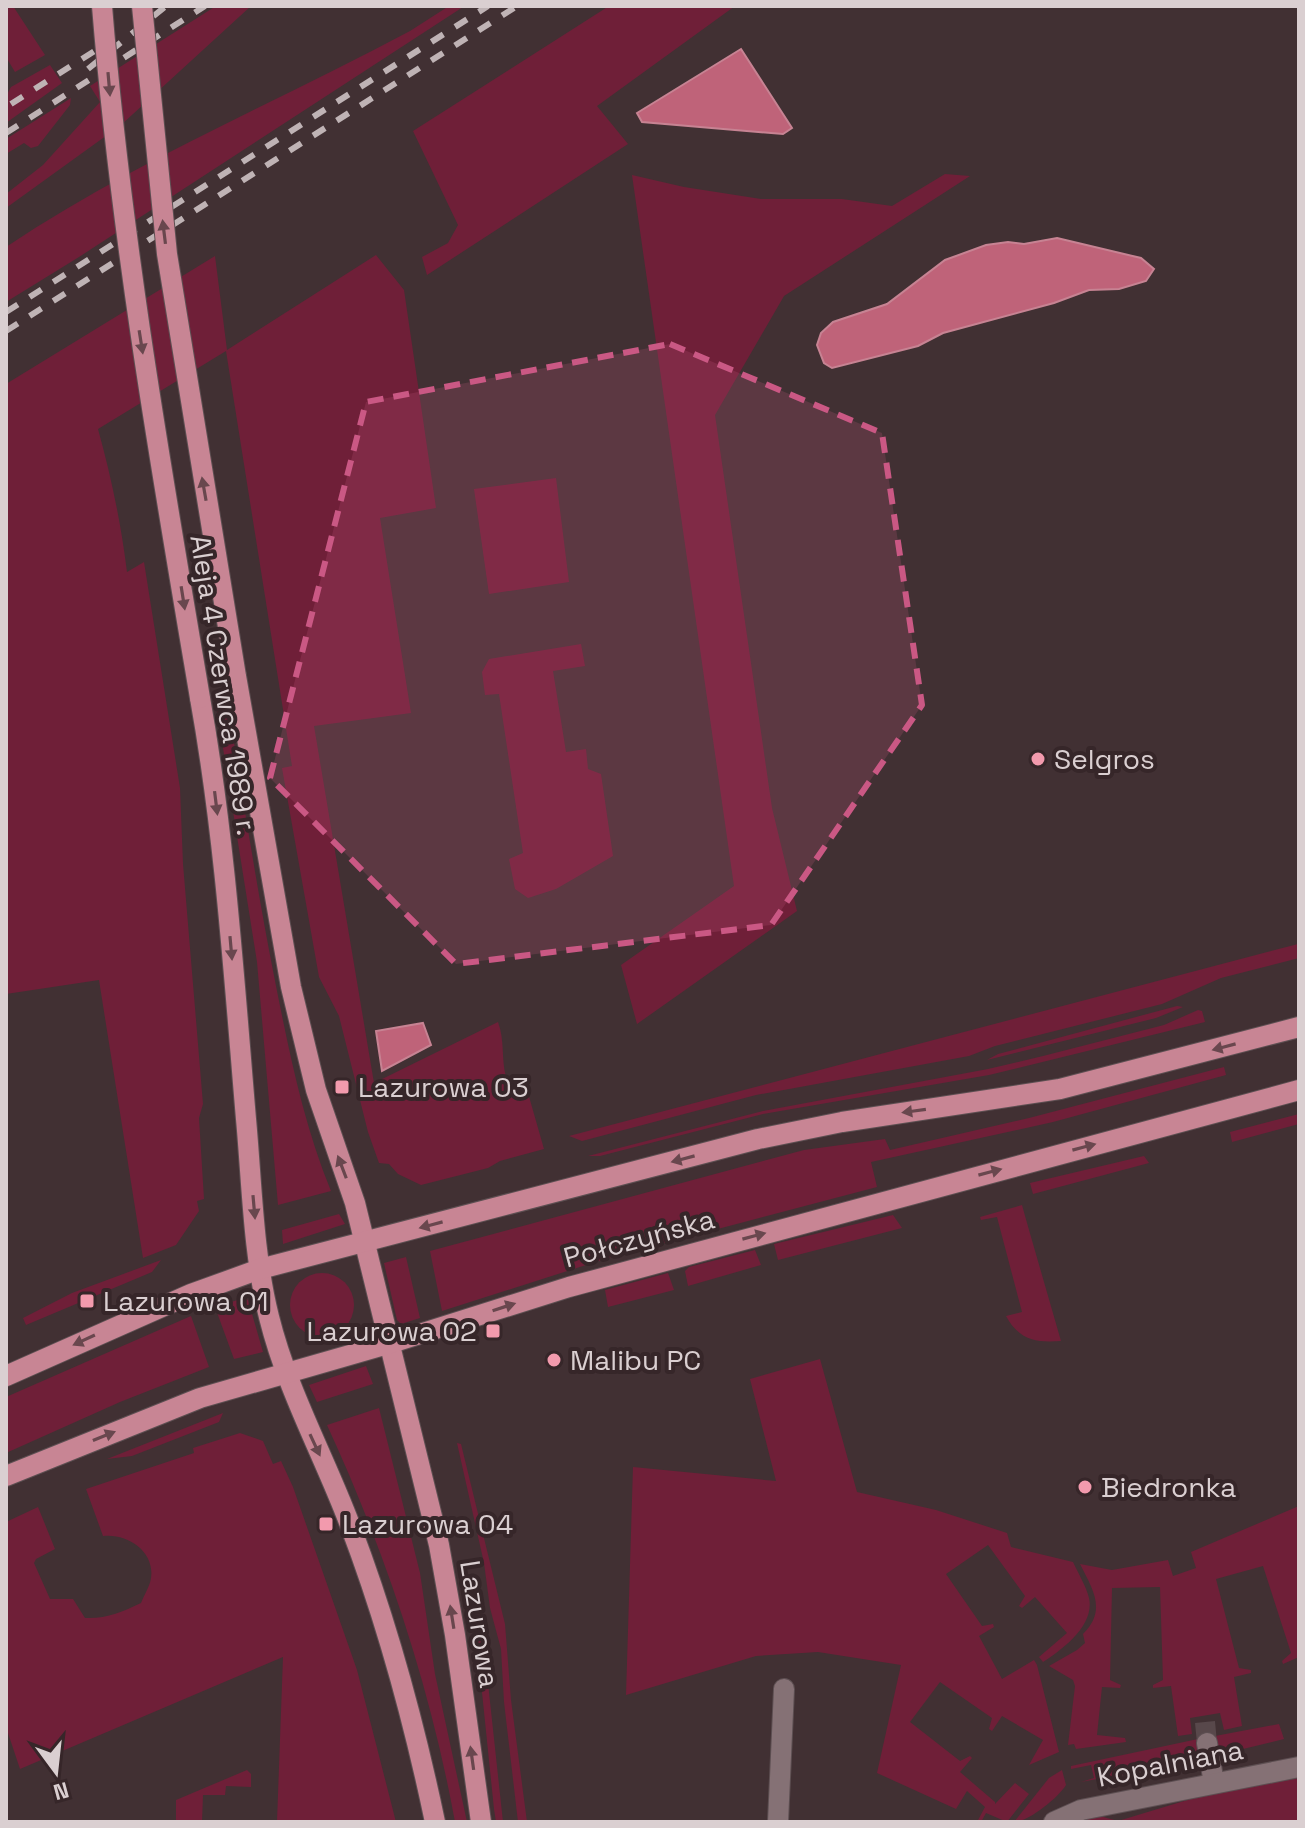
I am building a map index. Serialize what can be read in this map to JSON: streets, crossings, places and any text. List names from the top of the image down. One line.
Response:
{"streets":{"main road":["Aleja 4 Czerwca 1989 r.","Połczyńska","Lazurowa"],"street":["Kopalniana"]},"crossings":[["Aleja 4 Czerwca 1989 r.","Połczyńska"],["Aleja 4 Czerwca 1989 r.","Lazurowa"],["Połczyńska","Lazurowa"]],"places":{"other":["Selgros","Malibu PC","Biedronka"],"transit":["Lazurowa 03","Lazurowa 01","Lazurowa 02","Lazurowa 04"]},"north":"bottom"}
